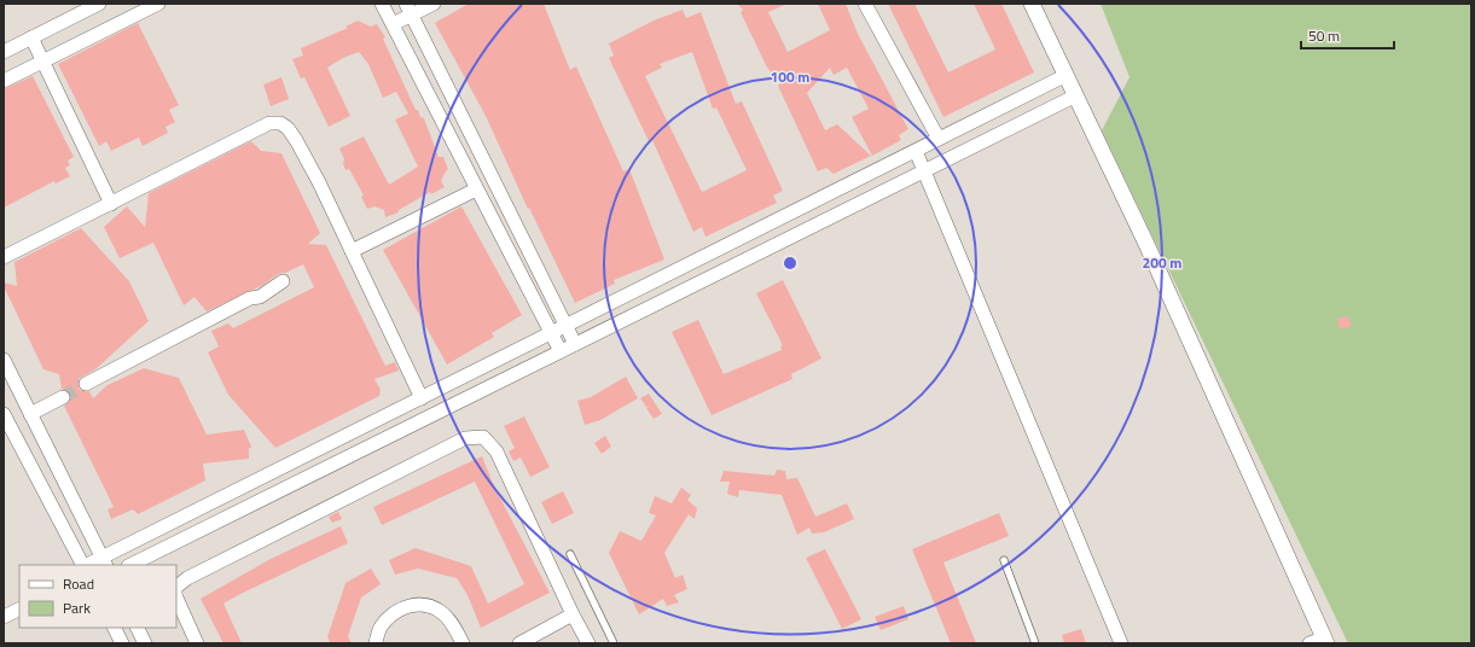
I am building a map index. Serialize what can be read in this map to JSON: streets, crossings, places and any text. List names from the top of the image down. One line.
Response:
{"legend":["Road","Park"],"scale_bar":"50 m","rings":["100 m","200 m"]}
